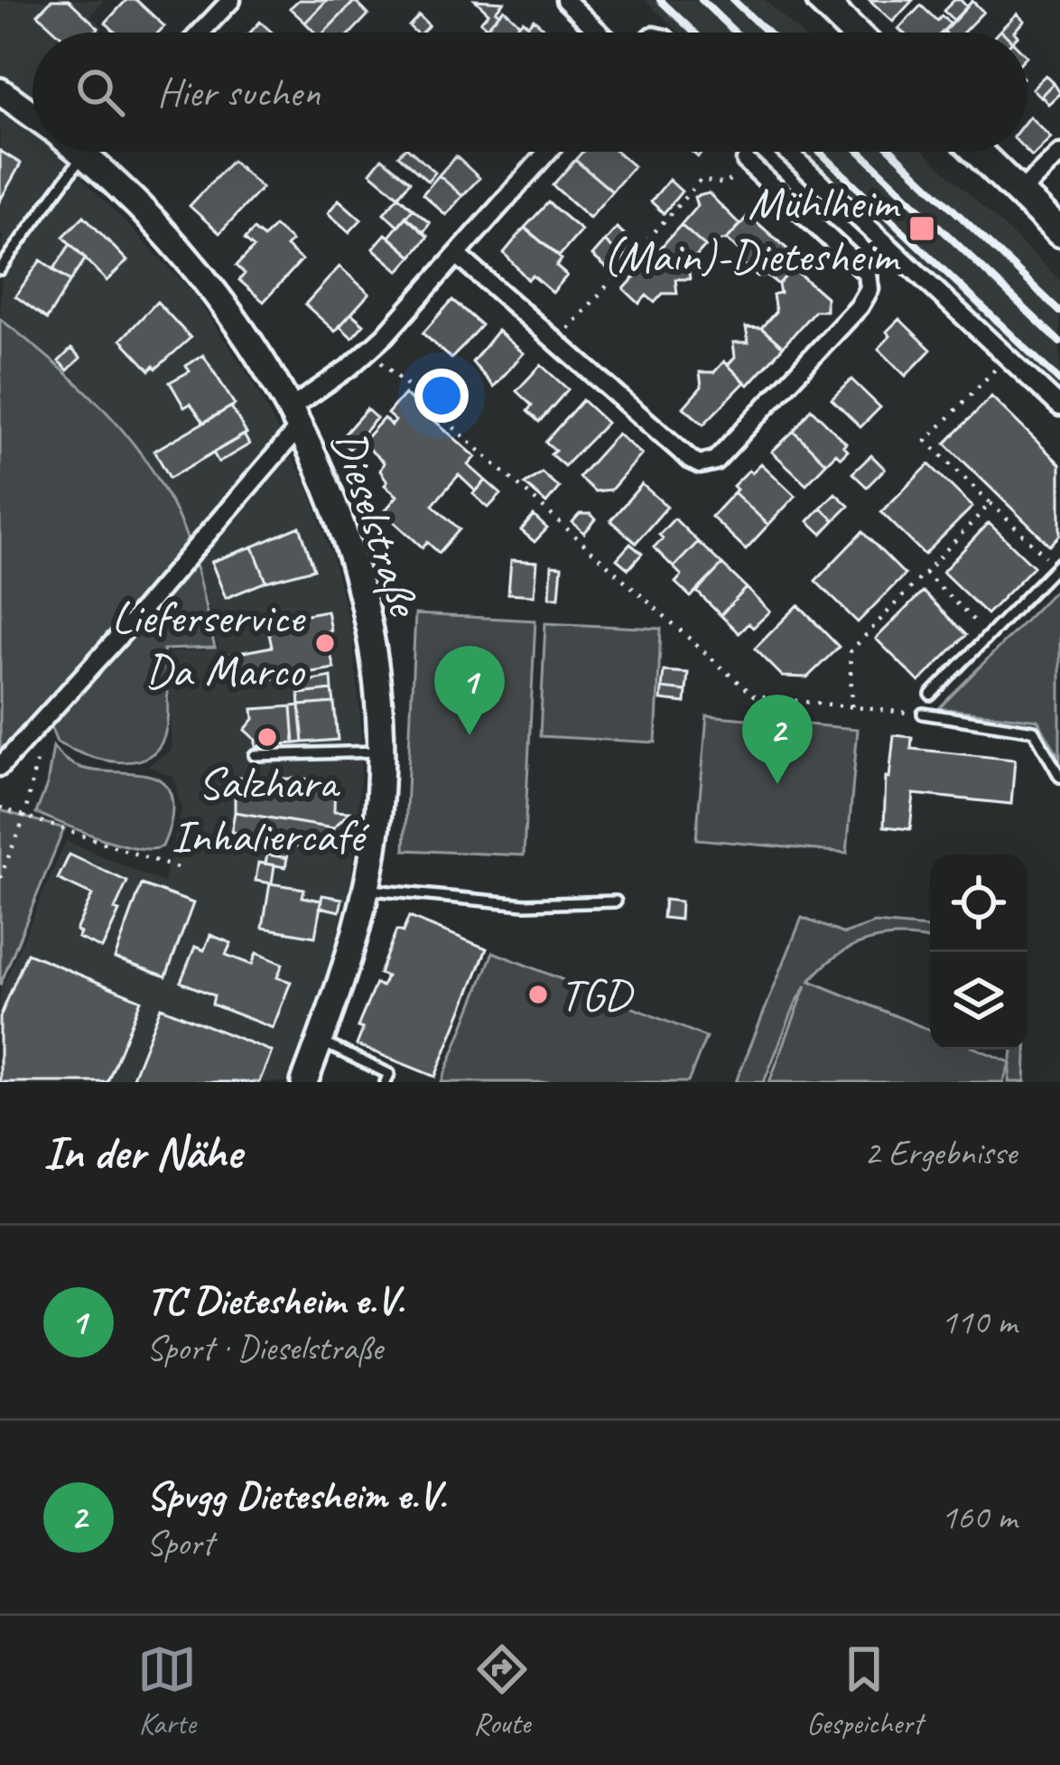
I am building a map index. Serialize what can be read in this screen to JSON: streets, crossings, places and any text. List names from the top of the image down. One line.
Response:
{"streets":{"street":["Dieselstraße"]},"places":{"transit":["Mühlheim (Main)-Dietesheim"],"other":["Lieferservice Da Marco","Salzhara Inhaliercafé","TGD"]},"page":{"search":"Hier suchen","pins":["1","2"],"heading":["In der Nähe","2 Ergebnisse"],"list":[{"mark":"1","name":"TC Dietesheim e.V.","note":"Sport · Dieselstraße","value":"110 m"},{"mark":"2","name":"Spvgg Dietesheim e.V.","note":"Sport","value":"160 m"}],"nav":["Karte","Route","Gespeichert"]}}
